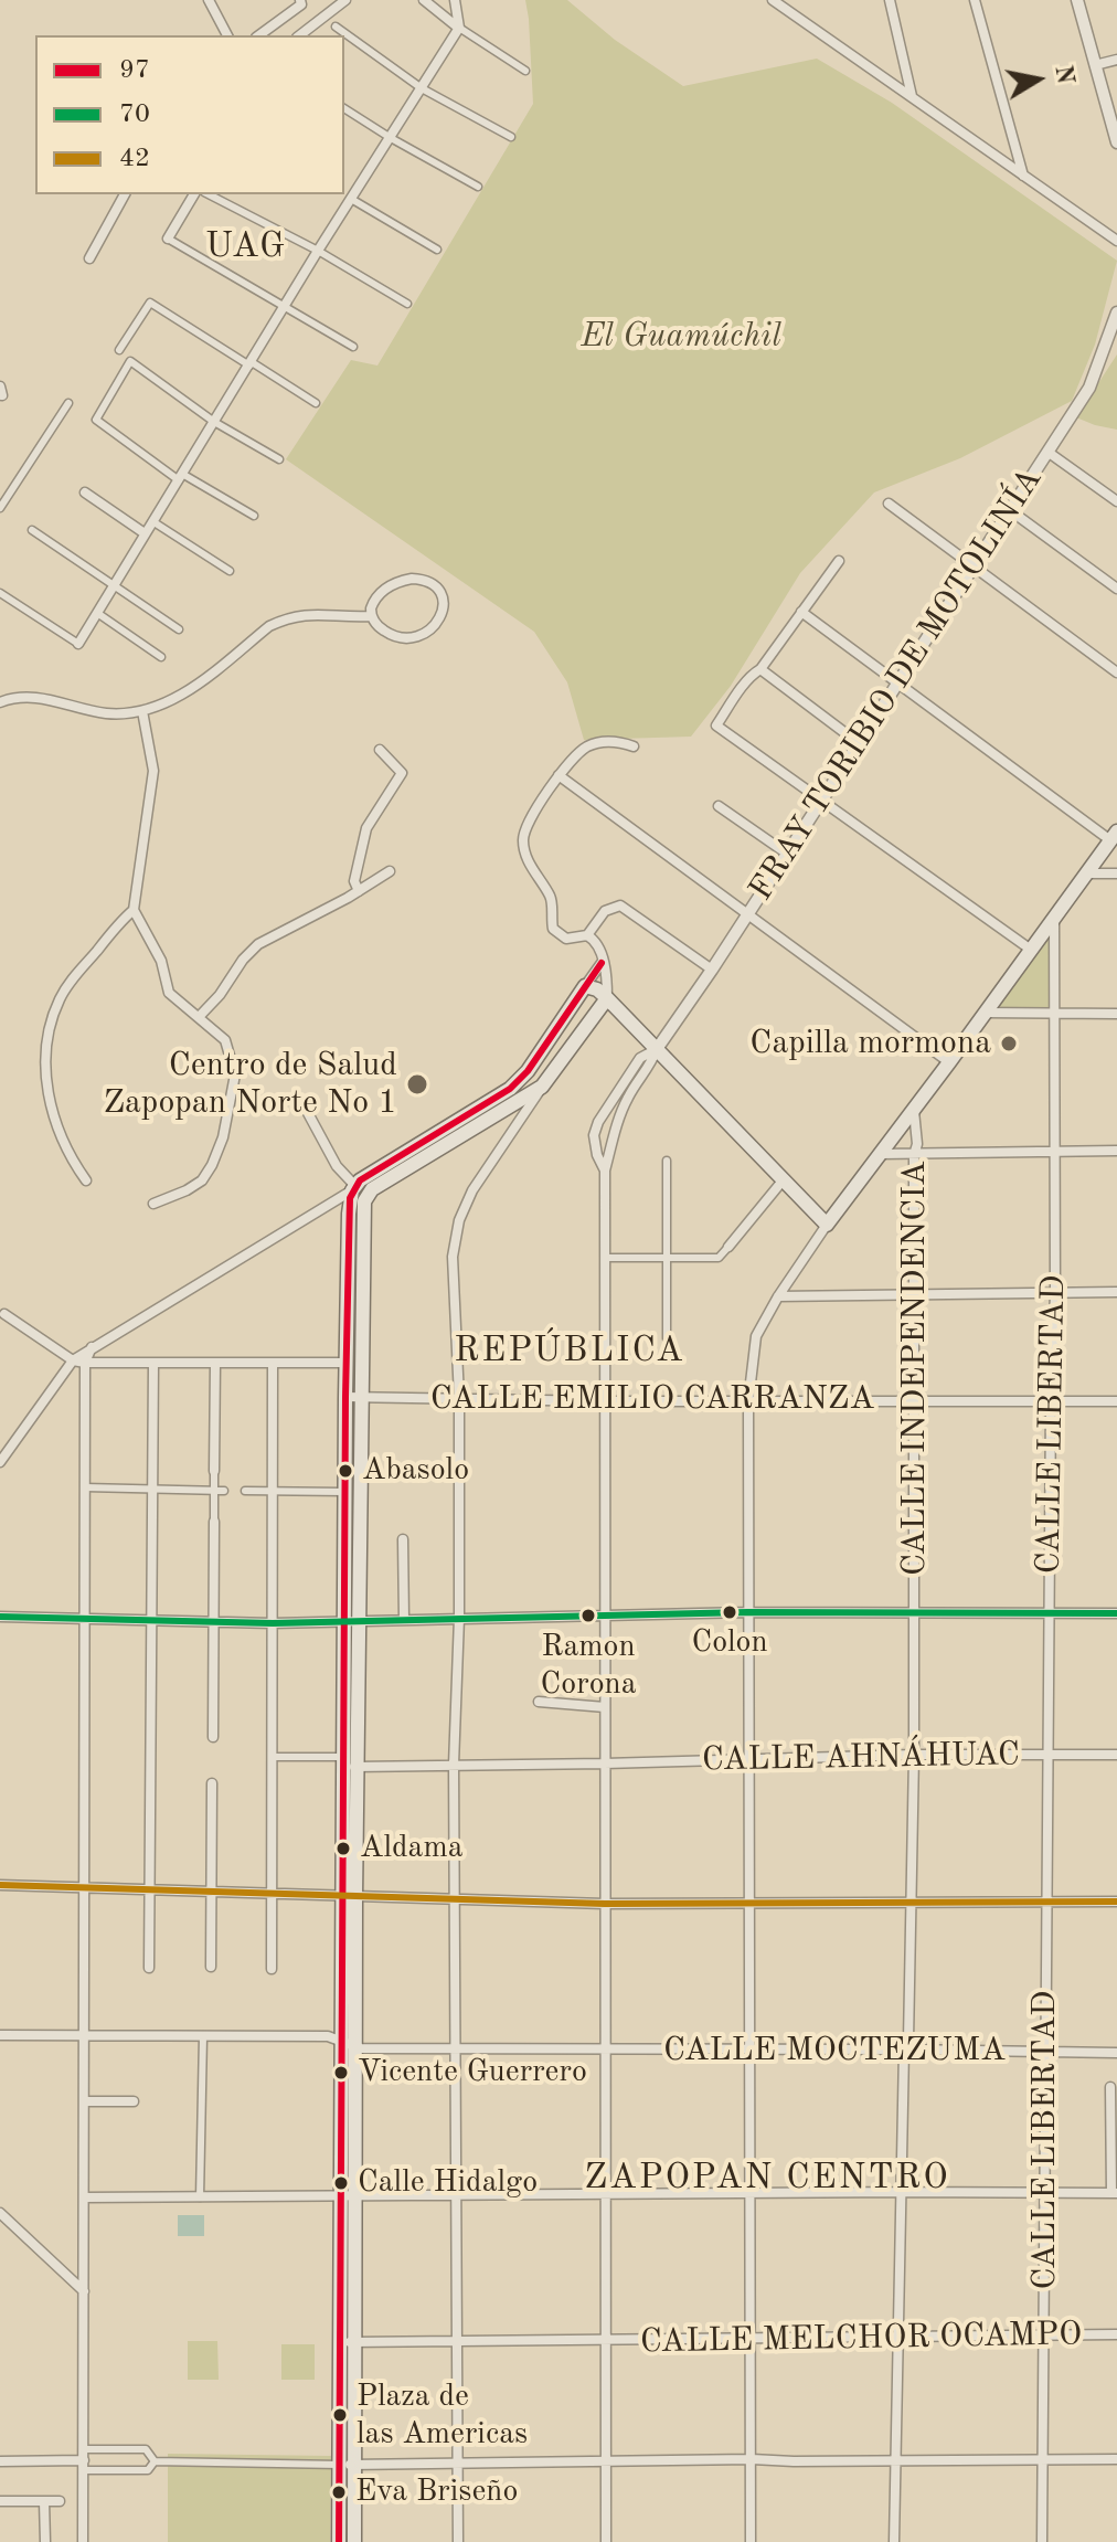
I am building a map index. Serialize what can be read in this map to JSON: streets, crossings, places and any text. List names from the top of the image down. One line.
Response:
{"streets":{"street":["FRAY TORIBIO DE MOTOLINÍA","CALLE INDEPENDENCIA","CALLE EMILIO CARRANZA","CALLE LIBERTAD","CALLE AHNÁHUAC","CALLE MOCTEZUMA","CALLE MELCHOR OCAMPO"]},"crossings":[["CALLE INDEPENDENCIA","CALLE EMILIO CARRANZA"],["CALLE INDEPENDENCIA","CALLE AHNÁHUAC"],["CALLE INDEPENDENCIA","CALLE MOCTEZUMA"],["CALLE INDEPENDENCIA","CALLE MELCHOR OCAMPO"],["CALLE EMILIO CARRANZA","CALLE LIBERTAD"],["CALLE LIBERTAD","CALLE AHNÁHUAC"],["CALLE LIBERTAD","CALLE MOCTEZUMA"],["CALLE LIBERTAD","CALLE MELCHOR OCAMPO"]],"districts":["UAG","REPÚBLICA","ZAPOPAN CENTRO"],"parks":["El Guamúchil"],"places":["Capilla mormona","Centro de Salud Zapopan Norte No 1","Abasolo","Colon","Ramon Corona","Aldama","Vicente Guerrero","Calle Hidalgo","Plaza de las Americas","Eva Briseño"],"lines":["transit line 97","transit line 70","transit line 42"],"legend":["97","70","42"],"north":"right"}
